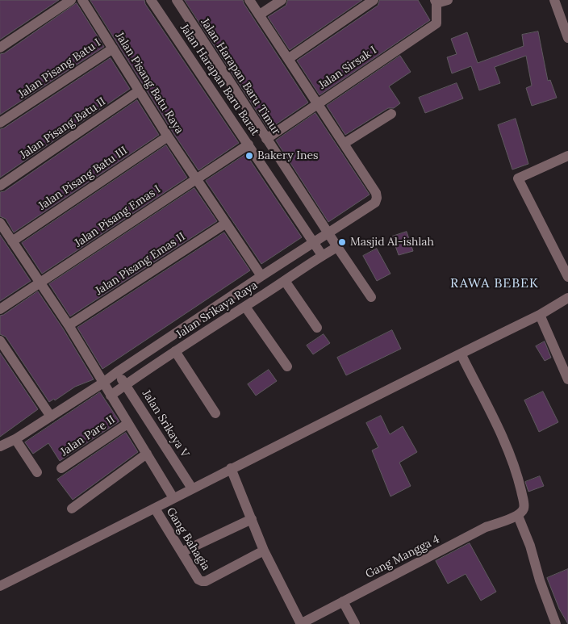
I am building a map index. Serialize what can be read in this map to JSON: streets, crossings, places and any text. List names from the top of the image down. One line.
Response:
{"streets":{"street":["Jalan Sirsak I","Jalan Pisang Batu I","Jalan Harapan Baru Timur","Jalan Harapan Baru Barat","Jalan Pisang Batu Raya","Jalan Pisang Batu II","Jalan Pisang Batu III","Jalan Pisang Emas I","Jalan Pisang Emas II","Jalan Srikaya Raya","Jalan Srikaya V","Jalan Pare II","Gang Bahagia","Gang Mangga 4"]},"crossings":[["Jalan Sirsak I","Jalan Harapan Baru Timur"],["Jalan Pisang Batu I","Jalan Pisang Batu Raya"],["Jalan Harapan Baru Timur","Jalan Srikaya Raya"],["Jalan Harapan Baru Barat","Jalan Pisang Emas I"],["Jalan Harapan Baru Barat","Jalan Srikaya Raya"],["Jalan Pisang Batu Raya","Jalan Pisang Batu II"],["Jalan Pisang Batu Raya","Jalan Pisang Batu III"],["Jalan Pisang Batu Raya","Jalan Pisang Emas I"],["Jalan Pisang Batu Raya","Jalan Pisang Emas II"],["Jalan Pisang Batu Raya","Jalan Srikaya Raya"],["Jalan Srikaya Raya","Jalan Srikaya V"]],"districts":["RAWA BEBEK"],"places":["Bakery Ines","Masjid Al-ishlah"]}
